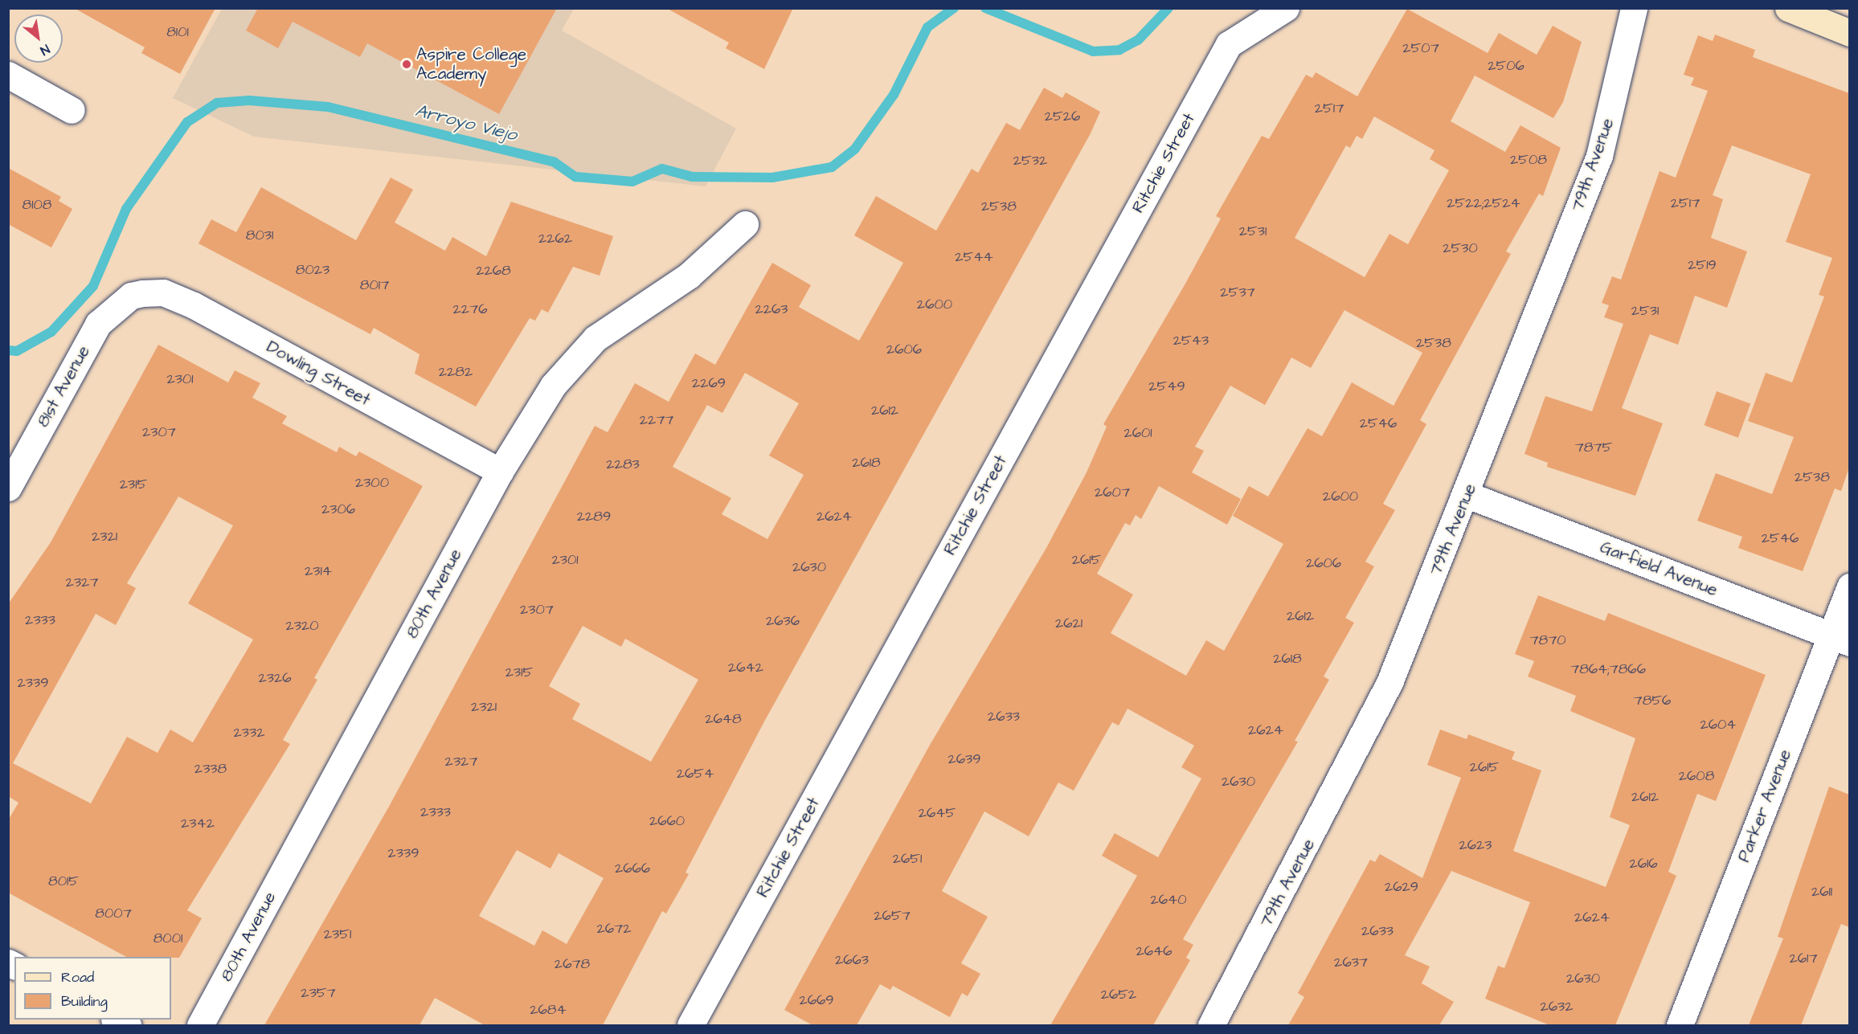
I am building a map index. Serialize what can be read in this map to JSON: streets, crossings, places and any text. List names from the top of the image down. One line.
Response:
{"streets":{"street":["Ritchie Street","79th Avenue","Dowling Street","81st Avenue","Garfield Avenue","80th Avenue","Parker Avenue"]},"crossings":[["79th Avenue","Garfield Avenue"],["Dowling Street","81st Avenue"],["Dowling Street","80th Avenue"],["Garfield Avenue","Parker Avenue"]],"water":["Arroyo Viejo"],"places":["Aspire College Academy"],"house_numbers":["8101","2507","2506","2517","2526","2508","2532","2522;2524","2517","8108","2538","2531","8031","2262","2530","2544","2519","8023","2268","8017","2537","2600","2276","2263","2531","2543","2538","2606","2282","2301","2269","2549","2612","2277","2546","2307","2601","7875","2618","2283","2538","2300","2315","2607","2600","2306","2289","2624","2321","2546","2301","2615","2606","2630","2314","2327","2307","2612","2333","2636","2621","2320","7870","2618","2642","7864;7866","2315","2326","2339","7856","2321","2633","2648","2604","2624","2332","2639","2327","2615","2338","2654","2608","2630","2612","2333","2645","2660","2342","2623","2339","2651","2616","2666","8015","2629","2611","2640","8007","2657","2624","2672","2633","2351","8001","2646","2617","2663","2637","2678","2630","2357","2652","2669","2632","2684"],"legend":["Road","Building"],"north":"bottom right"}
